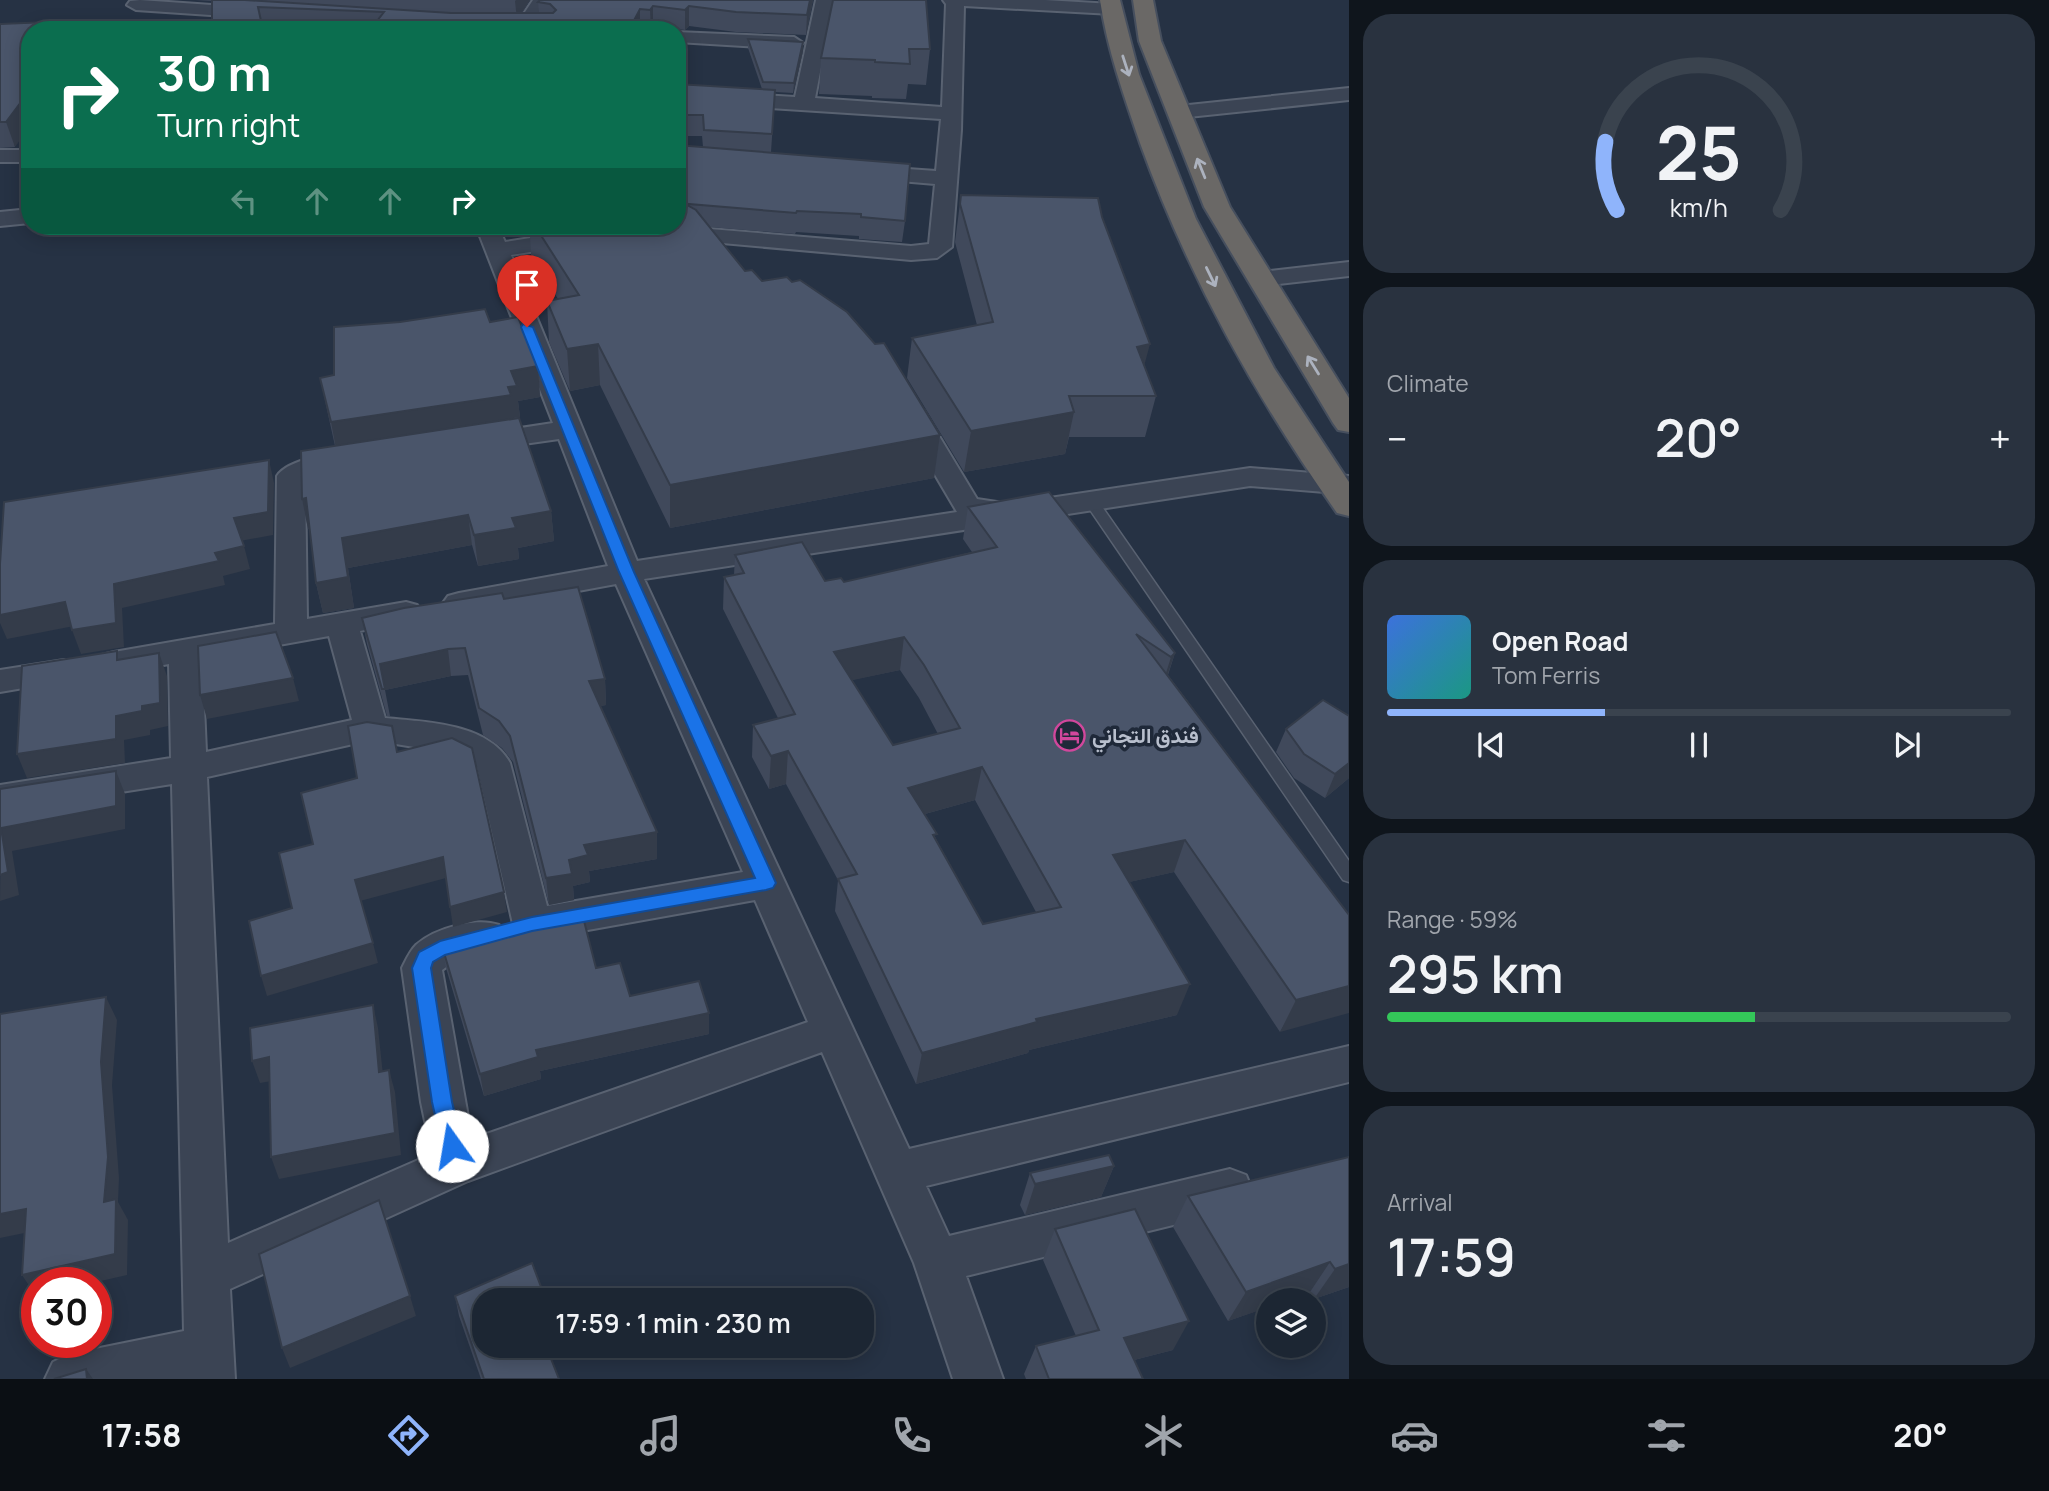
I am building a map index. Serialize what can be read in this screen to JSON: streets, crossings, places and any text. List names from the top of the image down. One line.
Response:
{"places":{"hotel":["فندق التجاني"]},"page":{"turn":["30 m","Turn right"],"tile":["Climate",["Range · 59%","295 km"],["Arrival","17:59"]],"heat":["−","20°","+"],"song":["Open Road","Tom Ferris"],"limit":"30","trip":"17:59 · 1 min · 230 m","tabs":["17:58","20°"],"gauge":["25","km/h"]}}
